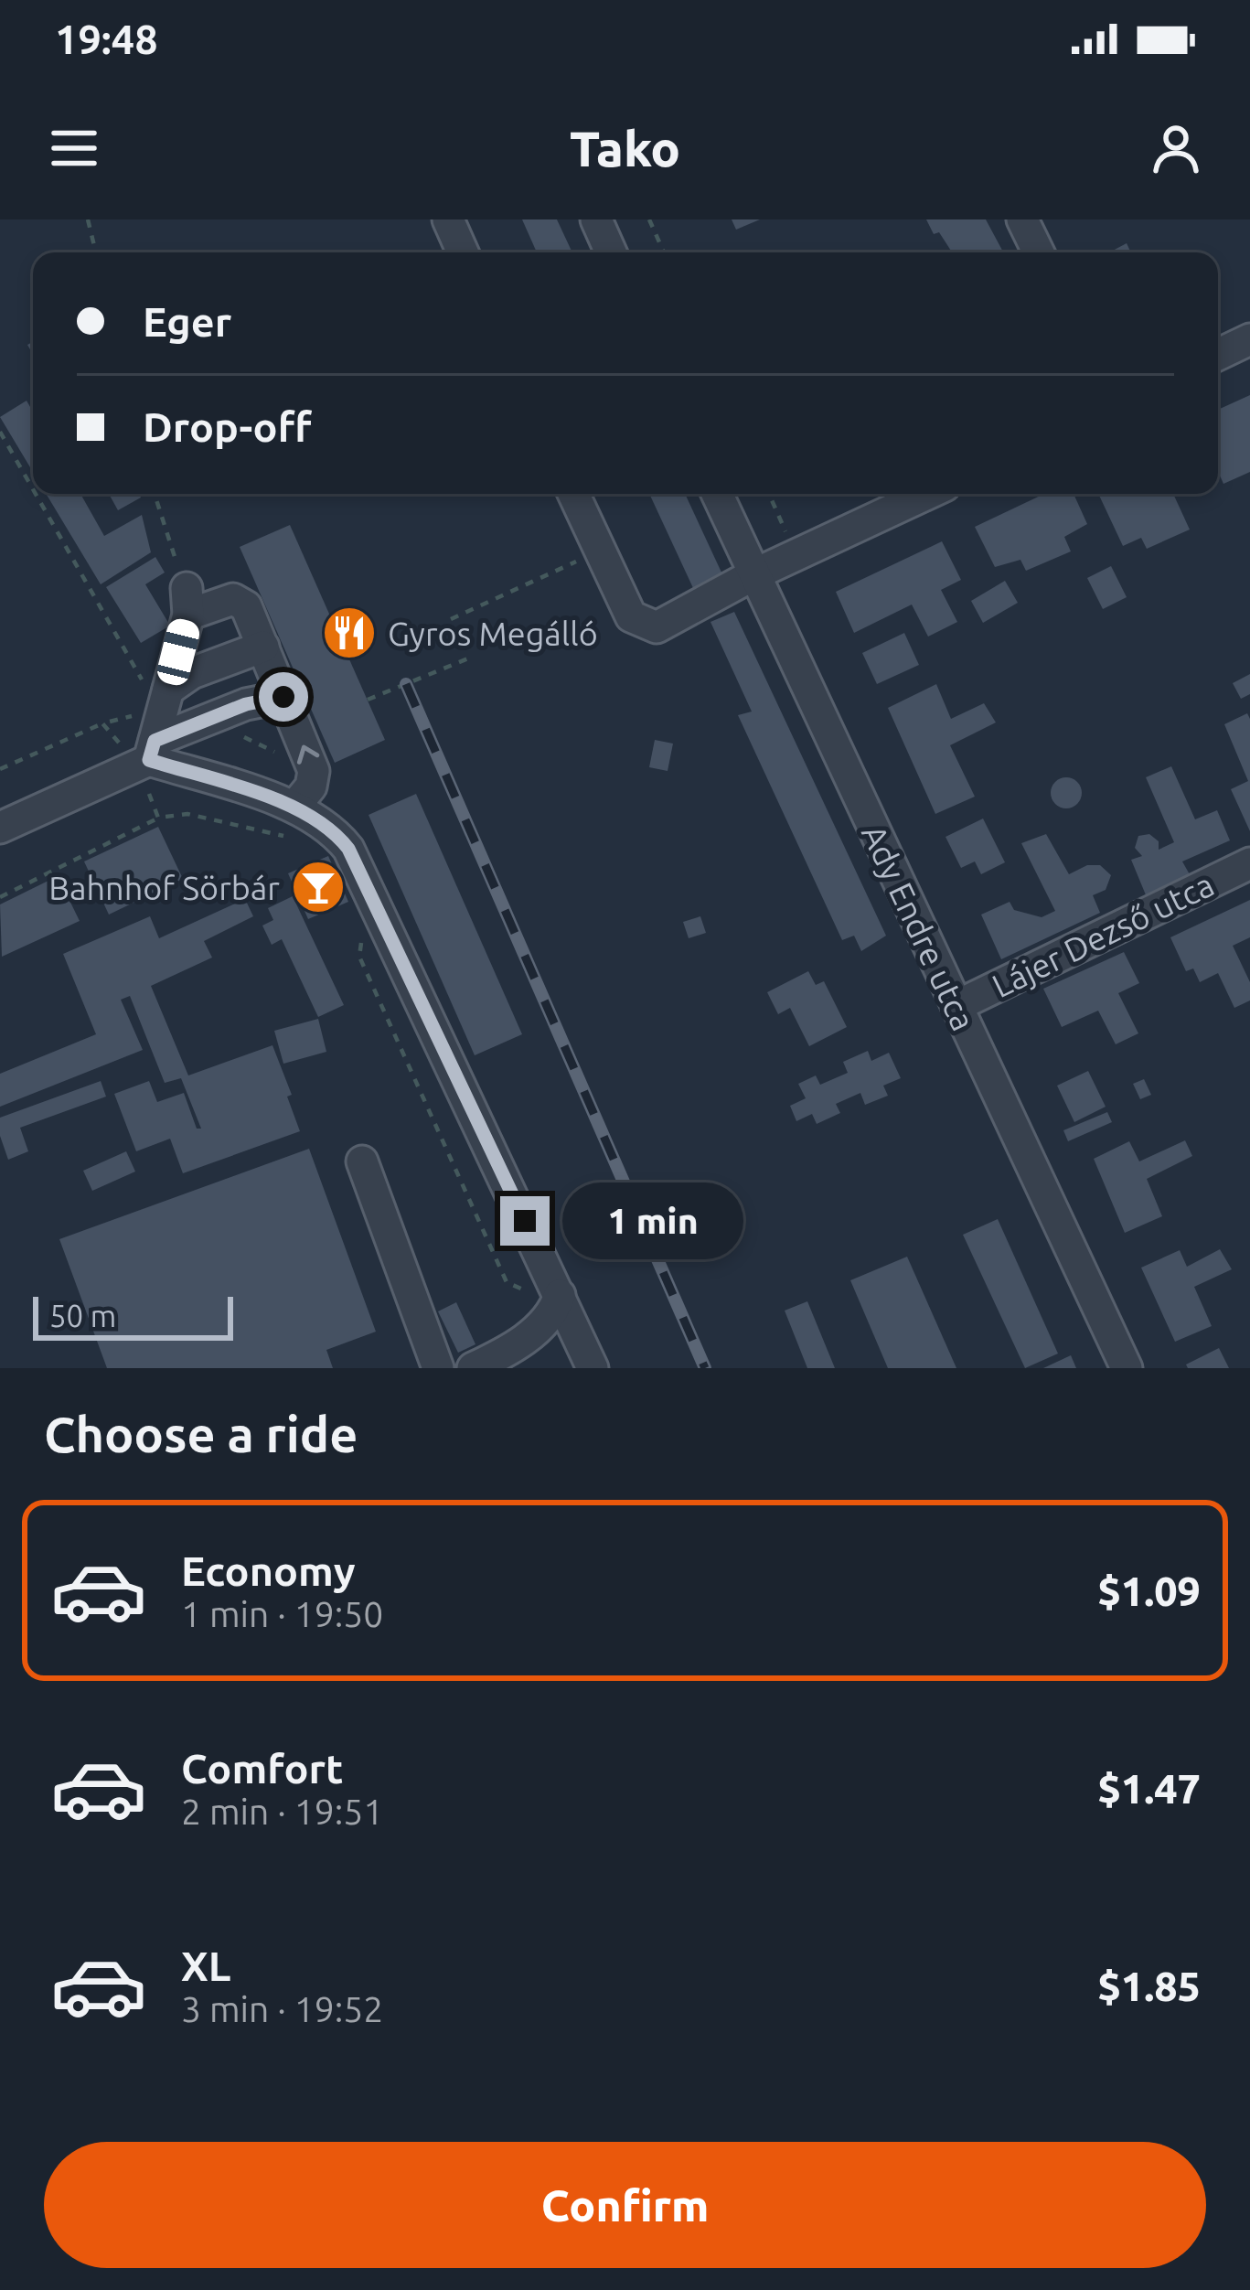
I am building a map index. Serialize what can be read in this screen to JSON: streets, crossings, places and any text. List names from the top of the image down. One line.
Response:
{"streets":{"street":["Ady Endre utca","Lájer Dezső utca"]},"crossings":[["Ady Endre utca","Lájer Dezső utca"]],"places":{"restaurant":["Gyros Megálló"],"bar":["Bahnhof Sörbár"]},"scale_bar":"50 m","page":{"status":"19:48","header":"Tako","banner":["Eger","Drop-off"],"bubble":"1 min","scale":"50 m","heading":"Choose a ride","list":[{"name":"Economy","note":"1 min · 19:50","value":"$1.09"},{"name":"Comfort","note":"2 min · 19:51","value":"$1.47"},{"name":"XL","note":"3 min · 19:52","value":"$1.85"}],"buttons":"Confirm"}}
